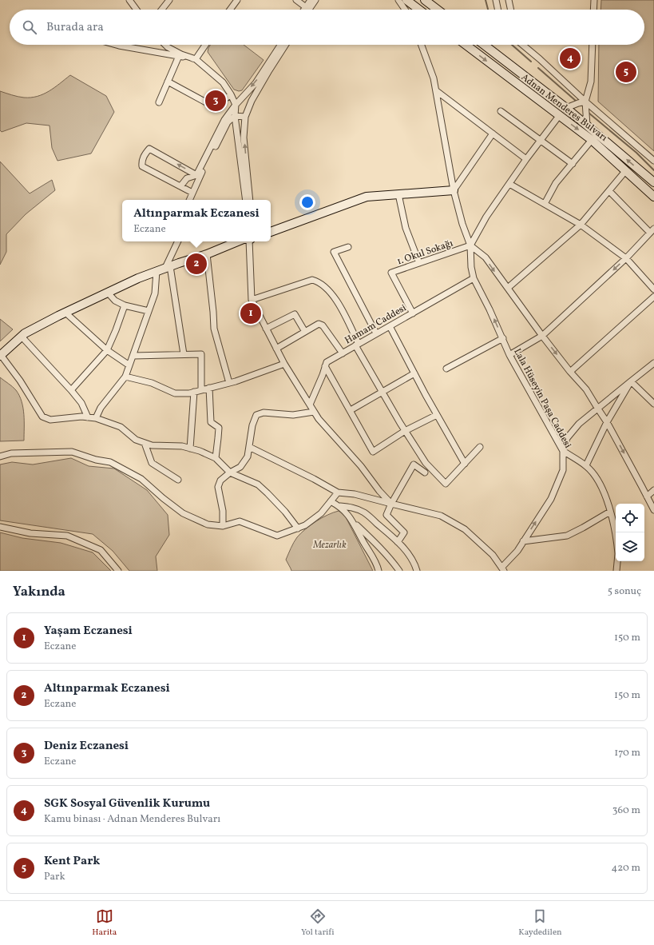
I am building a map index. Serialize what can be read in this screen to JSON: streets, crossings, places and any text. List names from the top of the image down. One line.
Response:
{"streets":{"main road":["Adnan Menderes Bulvarı"],"street":["1. Okul Sokağı","Hamam Caddesi","Lala Hüseyin Paşa Caddesi"]},"crossings":[["1. Okul Sokağı","Hamam Caddesi"],["1. Okul Sokağı","Lala Hüseyin Paşa Caddesi"],["Hamam Caddesi","Lala Hüseyin Paşa Caddesi"]],"one_way":["Lala Hüseyin Paşa Caddesi"],"parks":["Mezarlık"],"page":{"search":"Burada ara","pins":["4","5","3","2","1"],"popup":["Altınparmak Eczanesi","Eczane"],"heading":["Yakında","5 sonuç"],"list":[{"mark":"1","name":"Yaşam Eczanesi","note":"Eczane","value":"150 m"},{"mark":"2","name":"Altınparmak Eczanesi","note":"Eczane","value":"150 m"},{"mark":"3","name":"Deniz Eczanesi","note":"Eczane","value":"170 m"},{"mark":"4","name":"SGK Sosyal Güvenlik Kurumu","note":"Kamu binası · Adnan Menderes Bulvarı","value":"360 m"},{"mark":"5","name":"Kent Park","note":"Park","value":"420 m"}],"nav":["Harita","Yol tarifi","Kaydedilen"]}}
